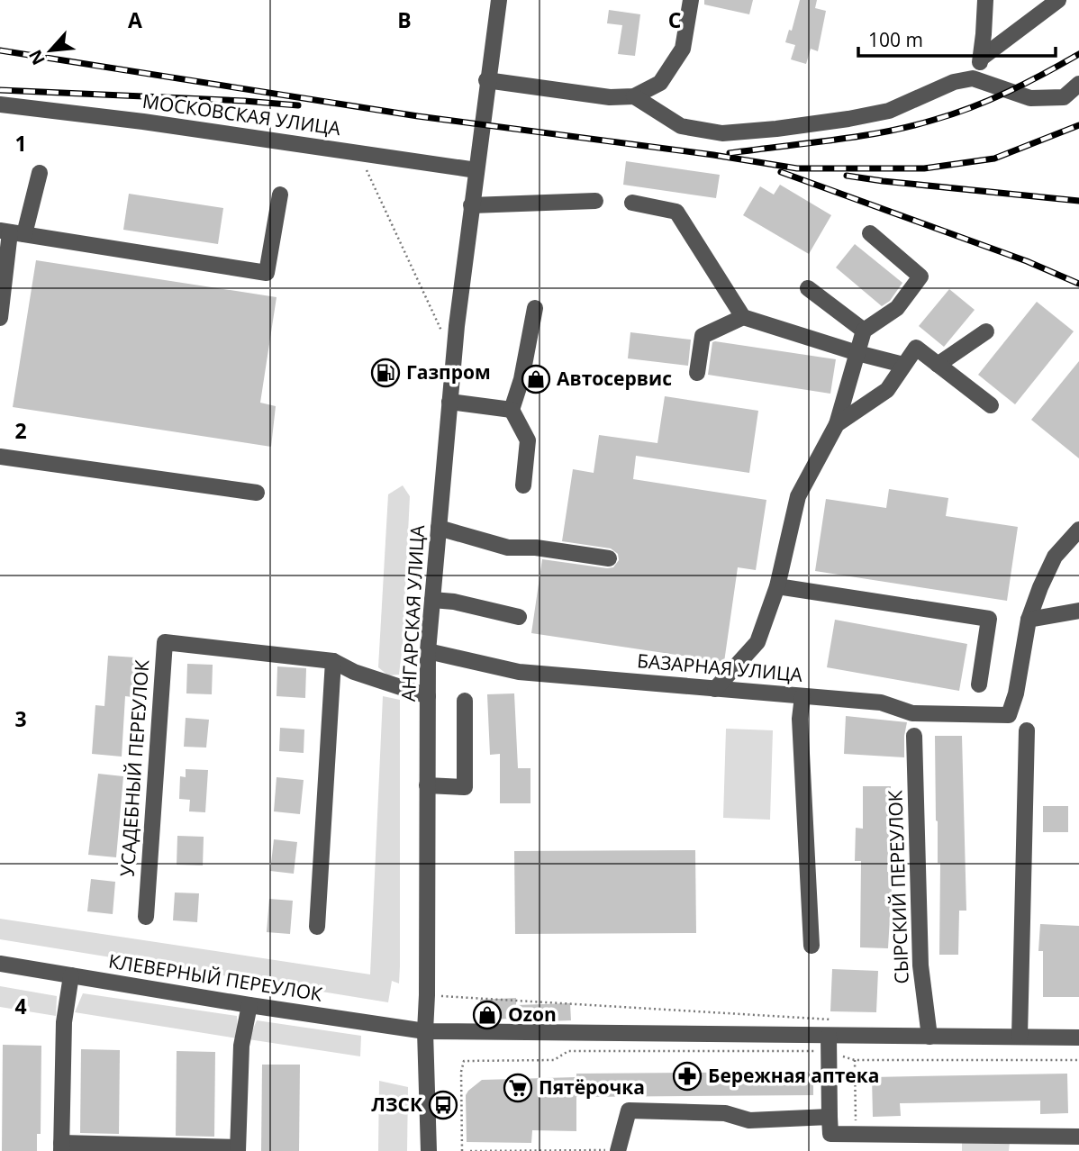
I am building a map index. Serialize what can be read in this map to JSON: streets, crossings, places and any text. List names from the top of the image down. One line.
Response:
{"streets":{"street":["МОСКОВСКАЯ УЛИЦА","АНГАРСКАЯ УЛИЦА","БАЗАРНАЯ УЛИЦА","УСАДЕБНЫЙ ПЕРЕУЛОК","СЫРСКИЙ ПЕРЕУЛОК","КЛЕВЕРНЫЙ ПЕРЕУЛОК"]},"crossings":[["МОСКОВСКАЯ УЛИЦА","АНГАРСКАЯ УЛИЦА"],["АНГАРСКАЯ УЛИЦА","БАЗАРНАЯ УЛИЦА"],["АНГАРСКАЯ УЛИЦА","УСАДЕБНЫЙ ПЕРЕУЛОК"],["АНГАРСКАЯ УЛИЦА","КЛЕВЕРНЫЙ ПЕРЕУЛОК"],["СЫРСКИЙ ПЕРЕУЛОК","КЛЕВЕРНЫЙ ПЕРЕУЛОК"]],"places":{"fuel station":["Газпром"],"shop":["Автосервис","Ozon"],"pharmacy":["Бережная аптека"],"supermarket":["Пятёрочка"],"bus stop":["ЛЗСК"]},"scale_bar":"100 m","north":"bottom left","grid":{"columns":["A","B","C"],"rows":["1","2","3","4"]}}
